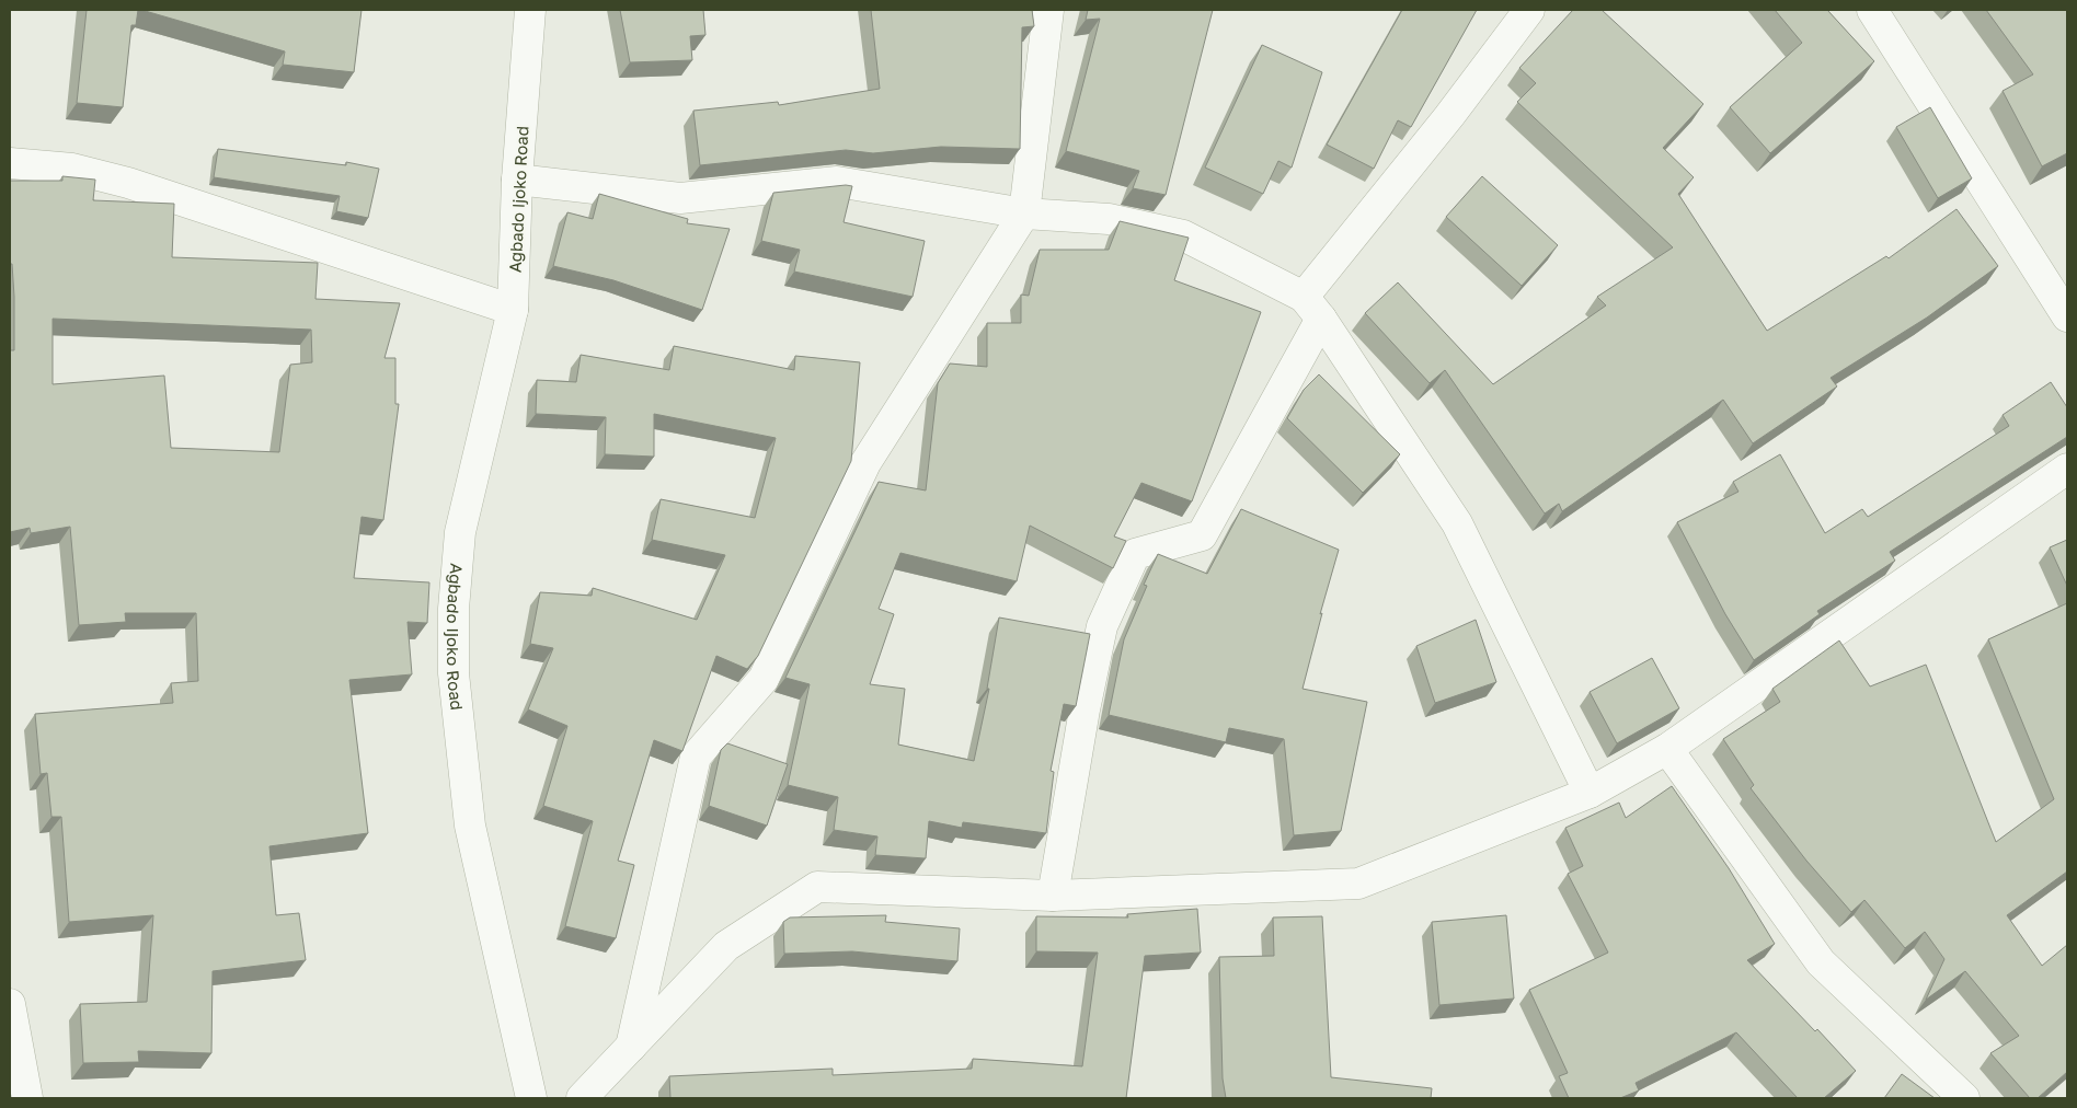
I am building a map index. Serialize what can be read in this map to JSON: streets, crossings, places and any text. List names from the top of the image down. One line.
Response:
{"streets":{"street":["Agbado Ijoko Road"]}}
